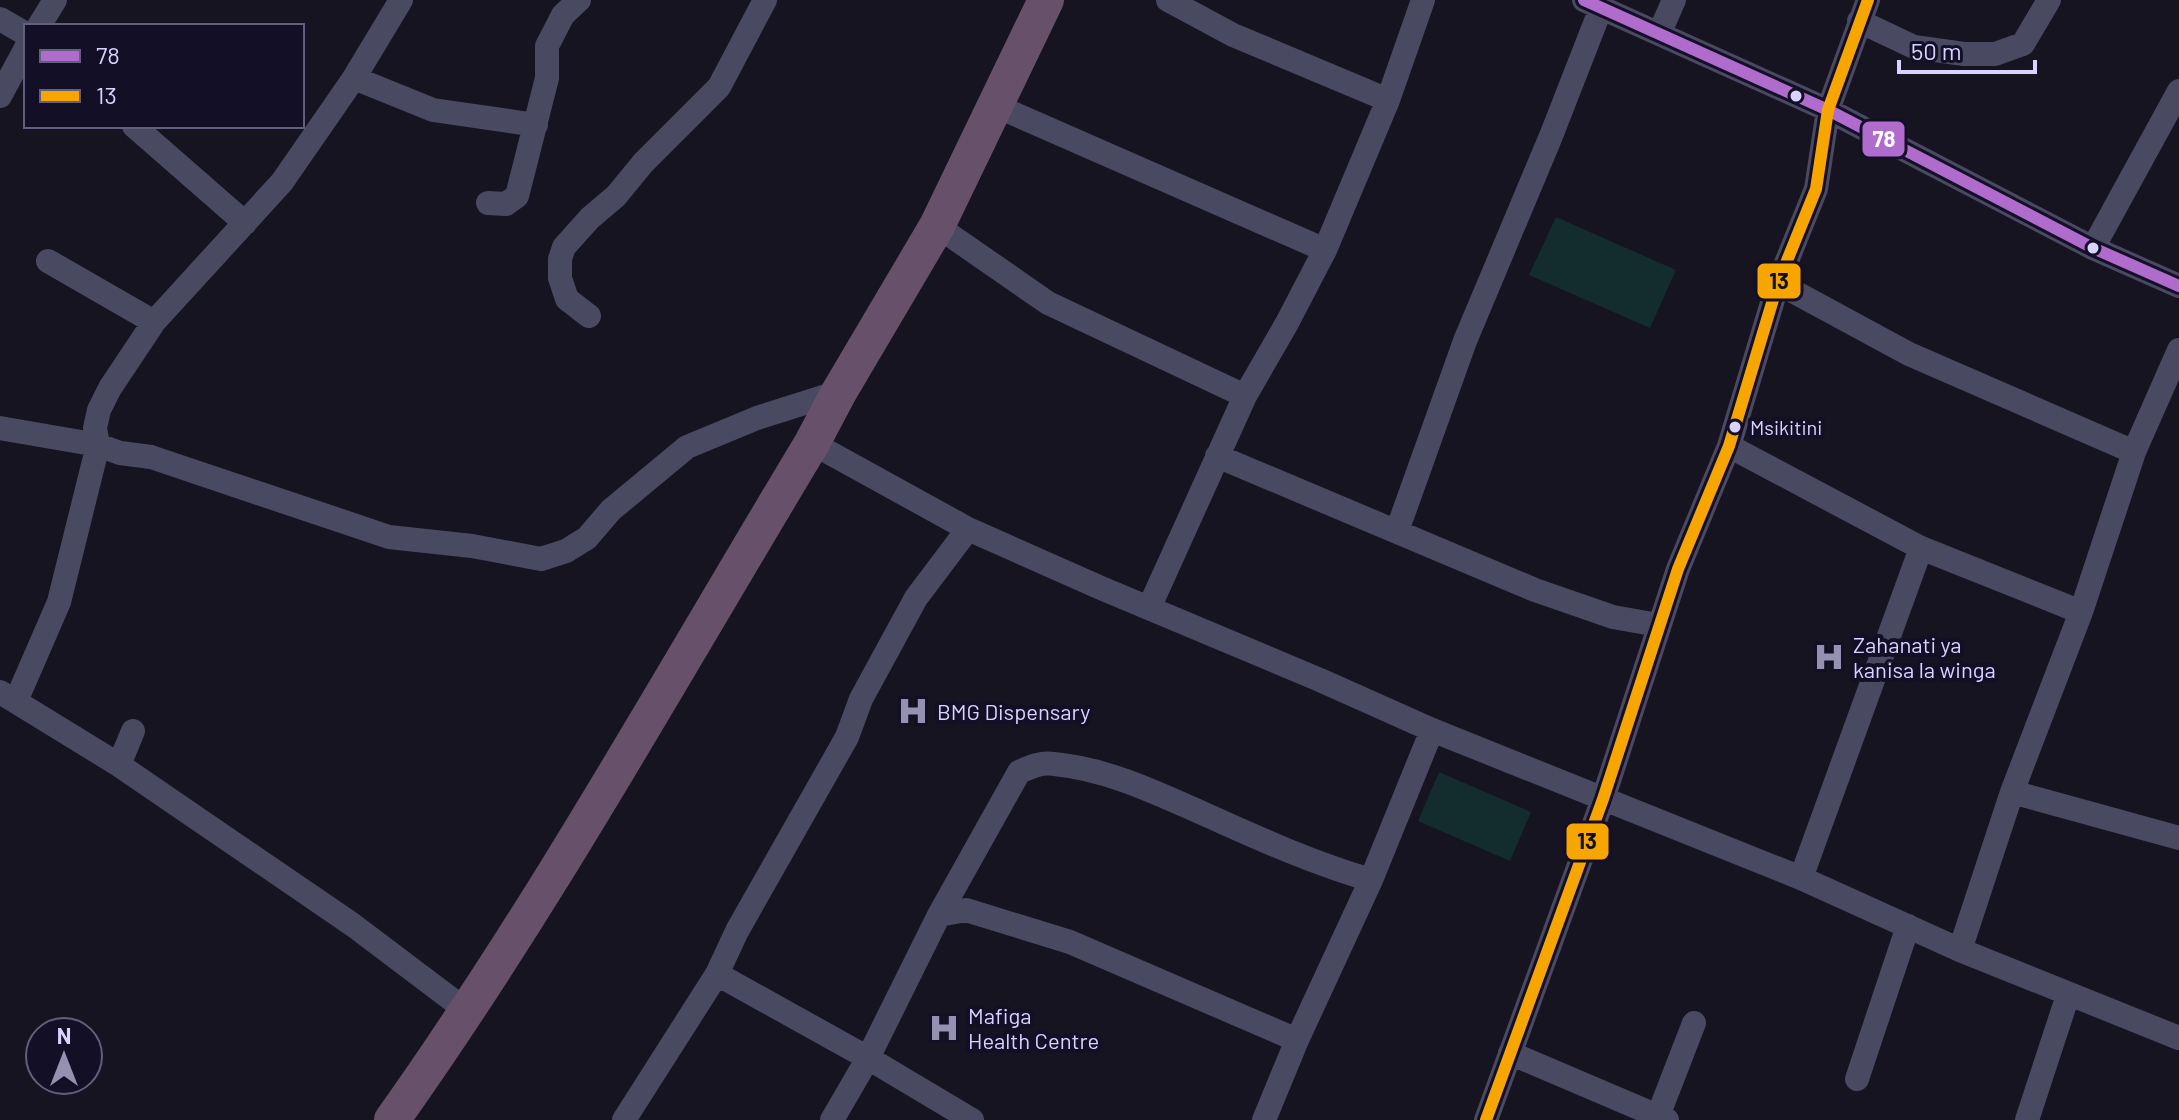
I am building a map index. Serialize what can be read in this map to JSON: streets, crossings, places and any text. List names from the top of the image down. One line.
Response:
{"places":{"other":["Msikitini"],"hospital":["Zahanati ya kanisa la winga","BMG Dispensary","Mafiga Health Centre"]},"lines":["transit line 78","transit line 13"],"legend":["78","13"],"scale_bar":"50 m","north":"top"}
